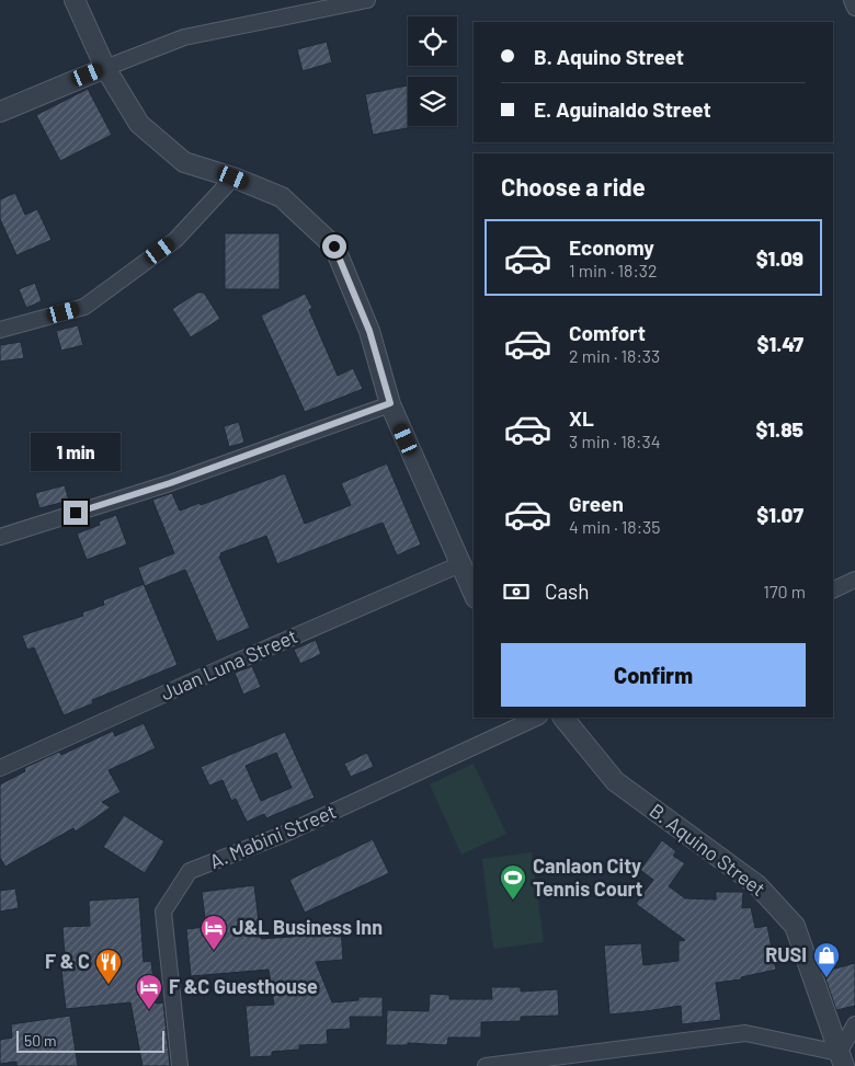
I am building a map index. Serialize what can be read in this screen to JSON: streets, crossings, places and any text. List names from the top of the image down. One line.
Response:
{"streets":{"street":["Juan Luna Street","A. Mabini Street","B. Aquino Street"]},"places":{"sports":["Canlaon City Tennis Court"],"hotel":["J&L Business Inn","F &C Guesthouse"],"shop":["RUSI"],"restaurant":["F & C"]},"scale_bar":"50 m","page":{"banner":["B. Aquino Street","E. Aguinaldo Street"],"heading":"Choose a ride","list":[{"name":"Economy","note":"1 min · 18:32","value":"$1.09"},{"name":"Comfort","note":"2 min · 18:33","value":"$1.47"},{"name":"XL","note":"3 min · 18:34","value":"$1.85"},{"name":"Green","note":"4 min · 18:35","value":"$1.07"}],"bubble":"1 min","pay":["Cash","170 m"],"buttons":"Confirm","scale":"50 m"}}
